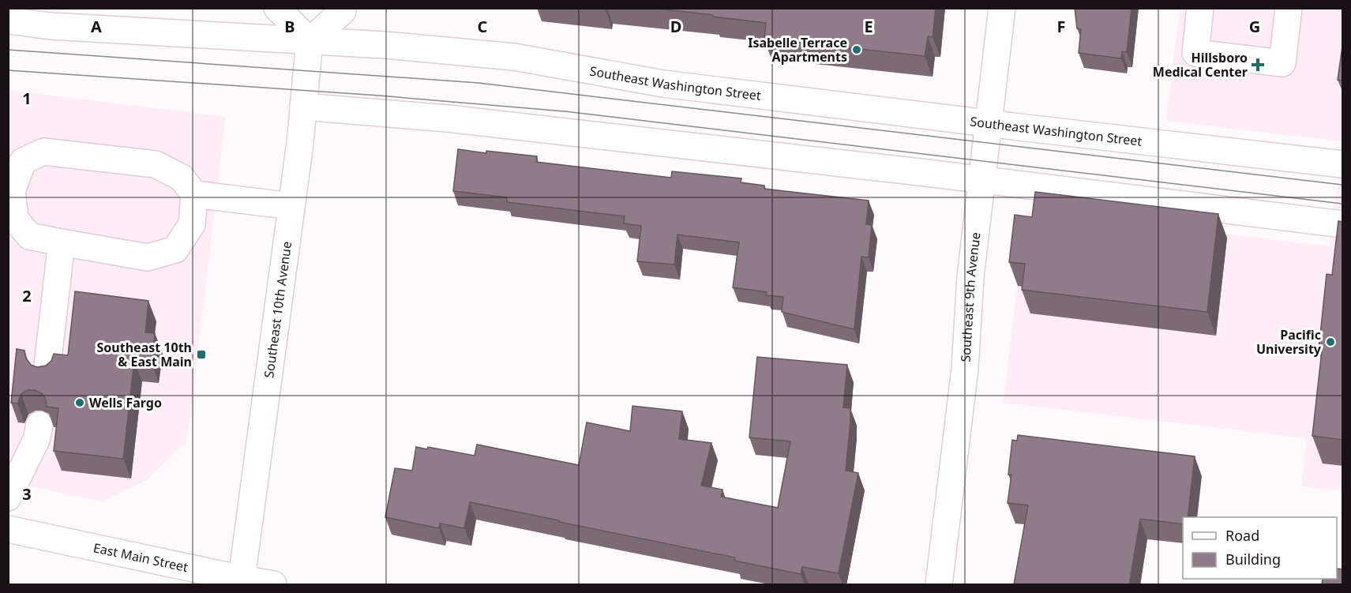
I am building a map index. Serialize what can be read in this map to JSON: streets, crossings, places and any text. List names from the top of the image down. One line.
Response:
{"streets":{"main road":["Southeast Washington Street","Southeast 9th Avenue","Southeast 10th Avenue","East Main Street"]},"crossings":[["Southeast Washington Street","Southeast 9th Avenue"],["Southeast Washington Street","Southeast 10th Avenue"],["Southeast 10th Avenue","East Main Street"]],"places":{"other":["Isabelle Terrace Apartments","Pacific University","Wells Fargo"],"health":["Hillsboro Medical Center"],"transit":["Southeast 10th & East Main"]},"legend":["Road","Building"],"grid":{"columns":["A","B","C","D","E","F","G"],"rows":["1","2","3"]}}
